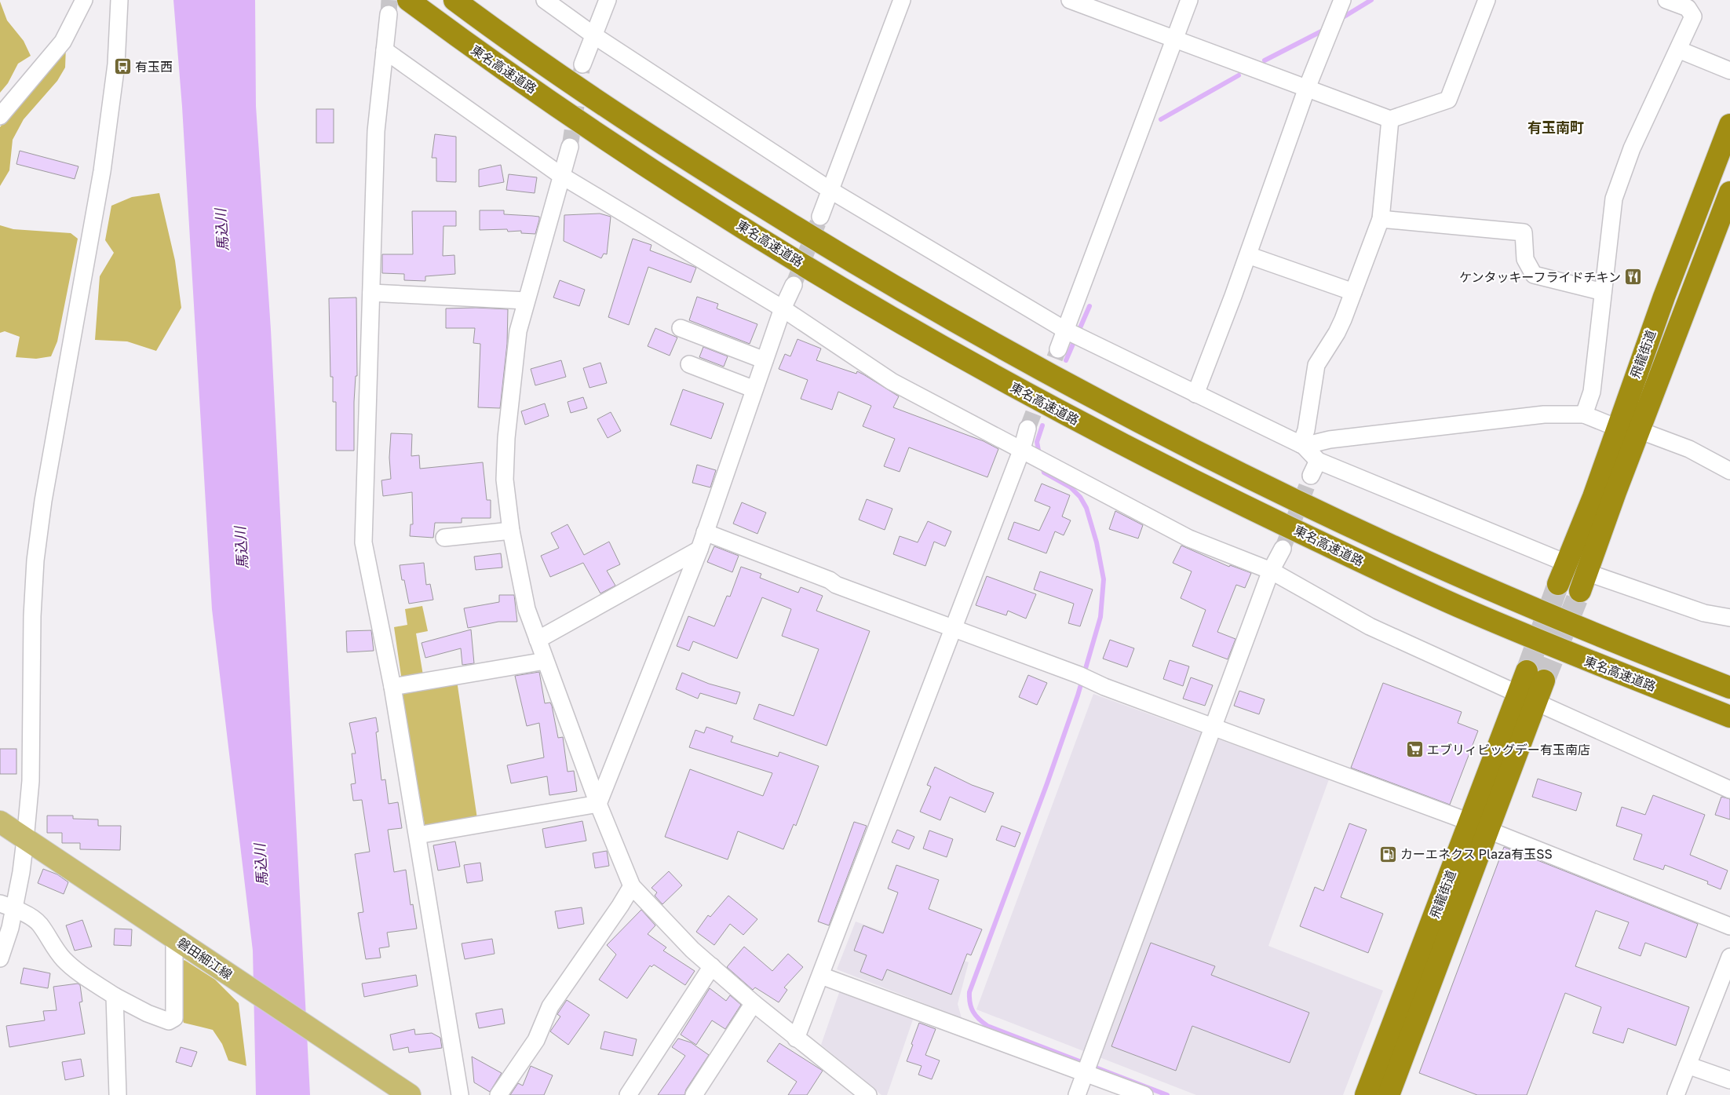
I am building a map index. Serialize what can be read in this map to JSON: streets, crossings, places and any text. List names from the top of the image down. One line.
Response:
{"streets":{"highway":["東名高速道路","飛龍街道"],"main road":["磐田細江線"]},"districts":["有玉南町"],"water":["馬込川"],"places":{"bus stop":["有玉西"],"restaurant":["ケンタッキーフライドチキン"],"supermarket":["エブリィビッグデー有玉南店"],"fuel station":["カーエネクス Plaza有玉SS"]}}
